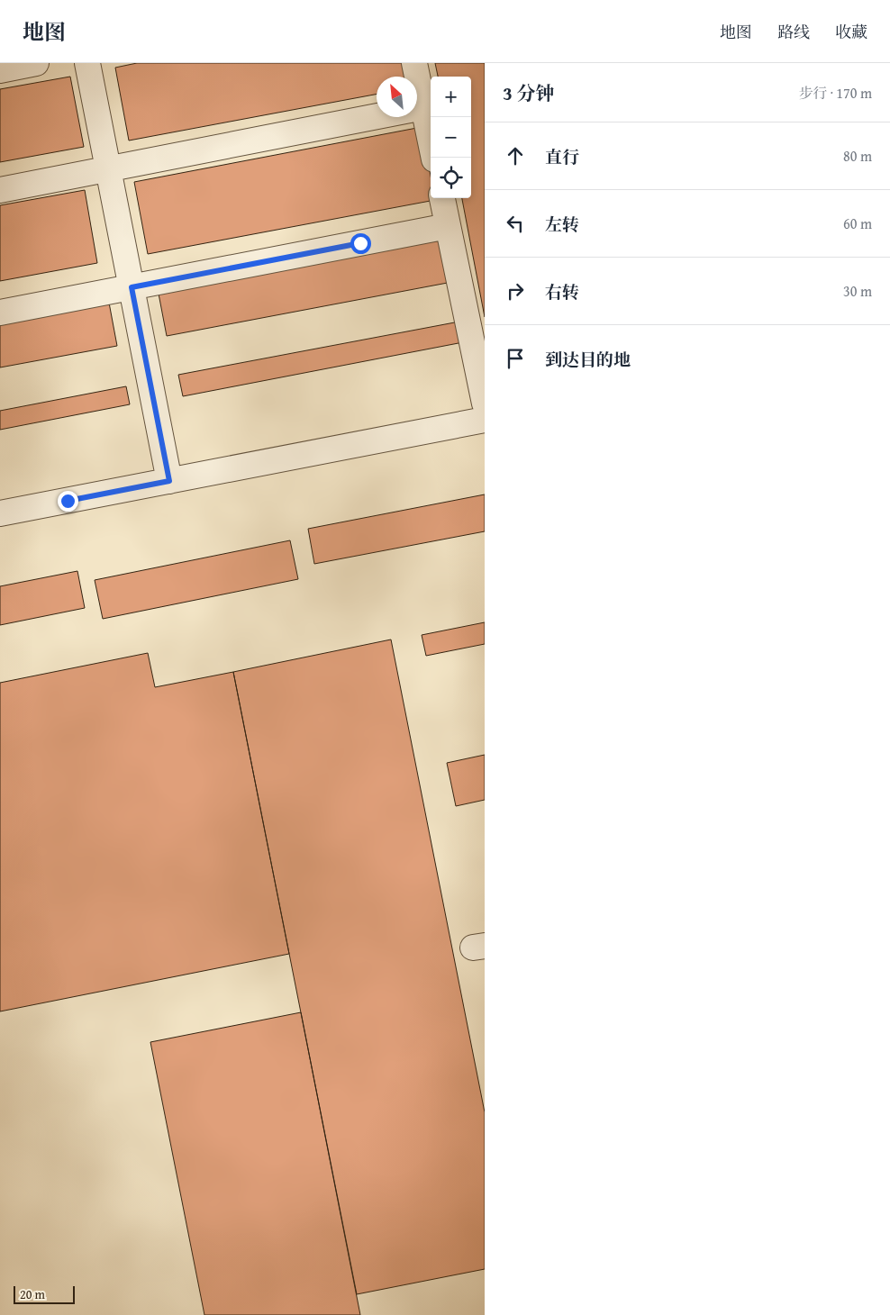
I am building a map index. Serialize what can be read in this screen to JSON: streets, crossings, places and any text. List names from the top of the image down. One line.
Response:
{"scale_bar":"20 m","north":"top left","page":{"header":"地图","nav":["地图","路线","收藏"],"heading":["3 分钟","步行 · 170 m"],"map_buttons":["+","−"],"list":[["直行","80 m"],["左转","60 m"],["右转","30 m"],"到达目的地"],"scale":"20 m"}}
